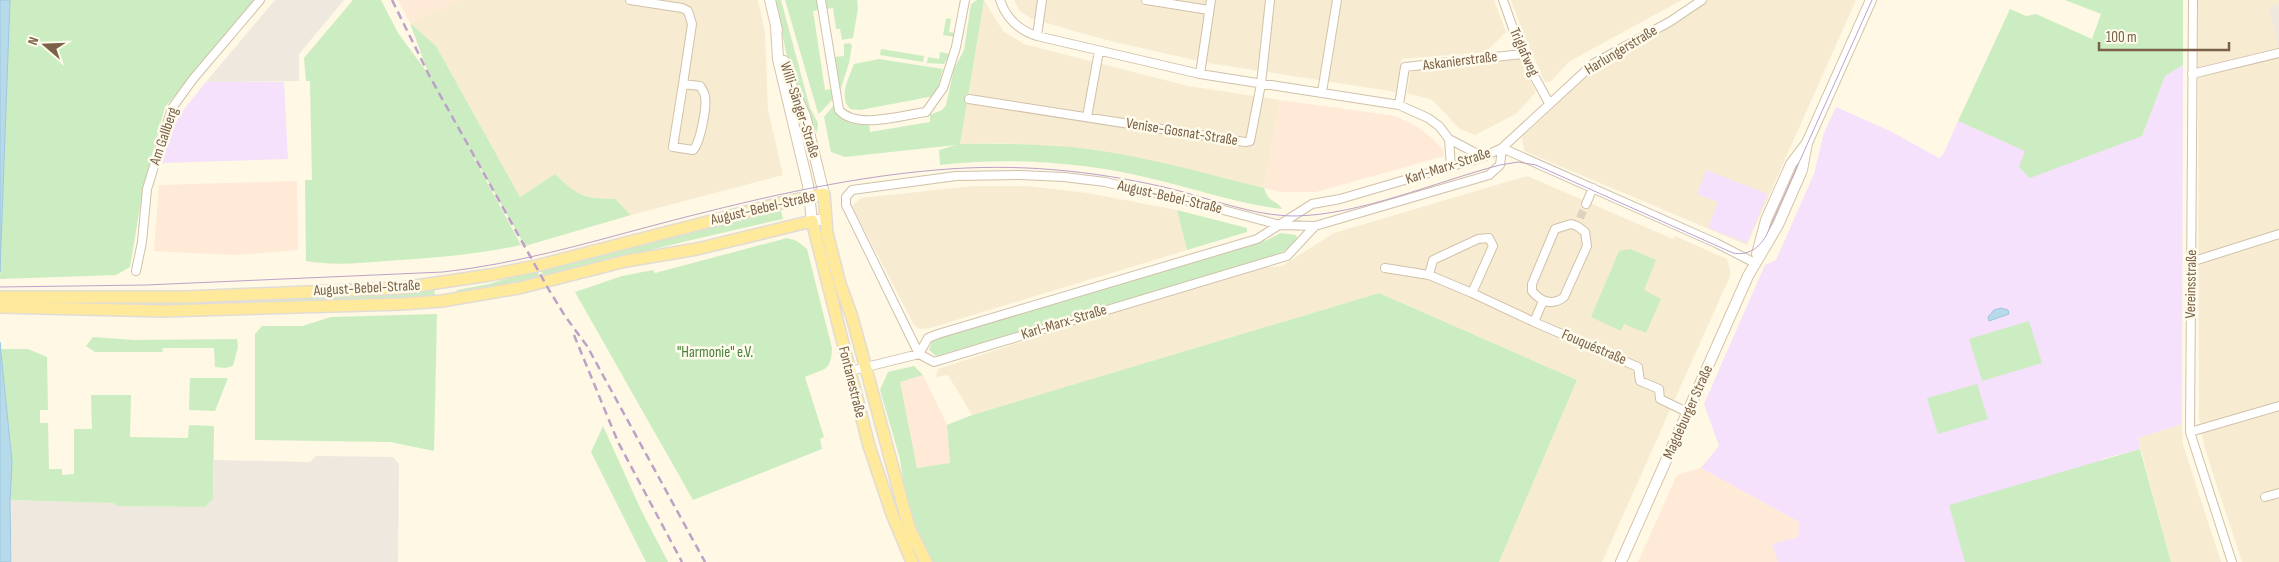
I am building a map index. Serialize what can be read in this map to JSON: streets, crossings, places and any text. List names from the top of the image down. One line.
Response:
{"streets":{"main road":["August-Bebel-Straße","Fontanestraße"],"street":["Harlungerstraße","Triglafweg","Askanierstraße","Willi-Sänger-Straße","Venise-Gosnat-Straße","Am Gallberg","Karl-Marx-Straße","Vereinsstraße","Fouquéstraße","Magdeburger Straße"]},"crossings":[["Harlungerstraße","Triglafweg"],["Harlungerstraße","Karl-Marx-Straße"],["Triglafweg","Askanierstraße"],["Willi-Sänger-Straße","August-Bebel-Straße"],["Willi-Sänger-Straße","Fontanestraße"],["Karl-Marx-Straße","August-Bebel-Straße"],["Karl-Marx-Straße","Fontanestraße"],["August-Bebel-Straße","Fontanestraße"],["Fouquéstraße","Magdeburger Straße"]],"parks":["\"Harmonie\" e.V."],"scale_bar":"100 m","north":"left"}
